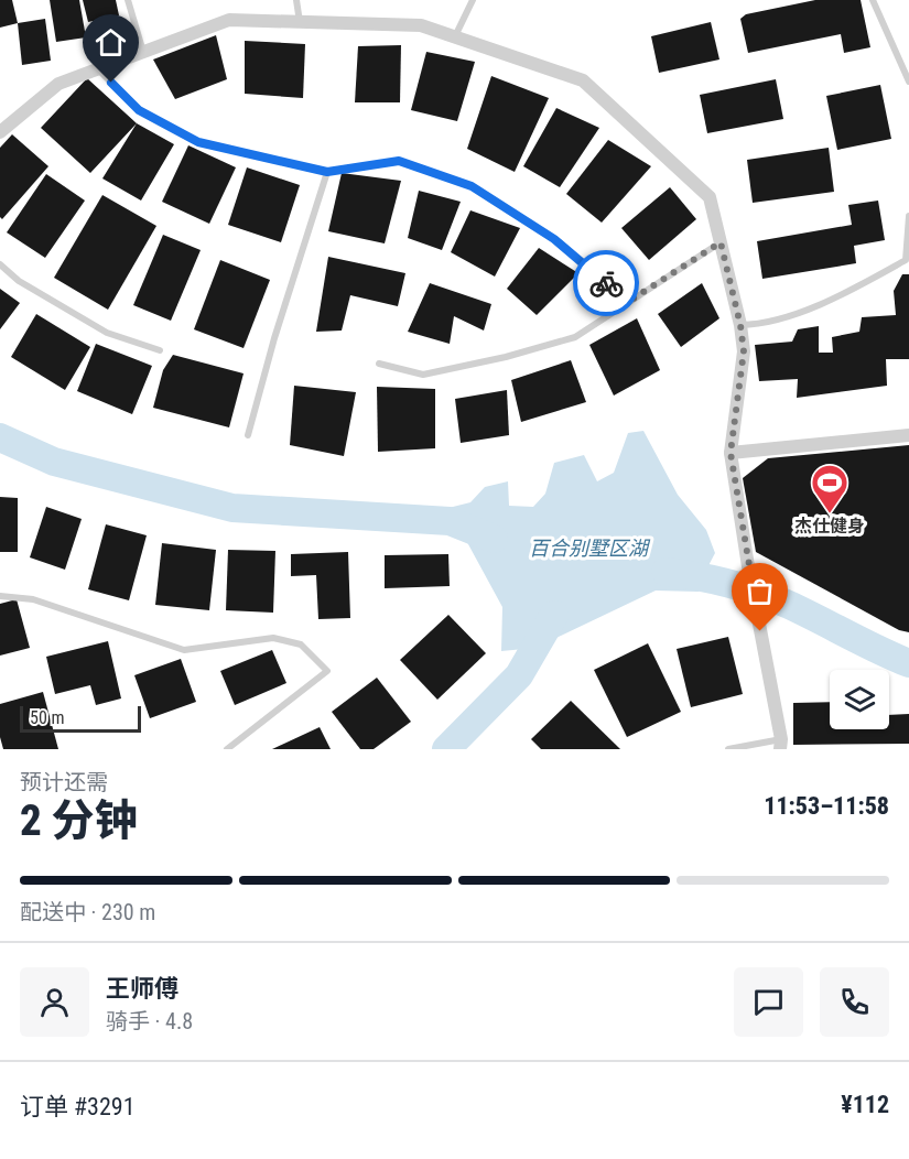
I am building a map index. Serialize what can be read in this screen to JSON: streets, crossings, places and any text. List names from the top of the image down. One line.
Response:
{"water":["百合别墅区湖"],"places":{"sports":["杰仕健身"]},"scale_bar":"50 m","page":{"scale":"50 m","heading":["2 分钟","预计还需","11:53–11:58"],"panel":["王师傅","骑手 · 4.8","订单 #3291","¥112"],"bar":"配送中 · 230 m"}}
